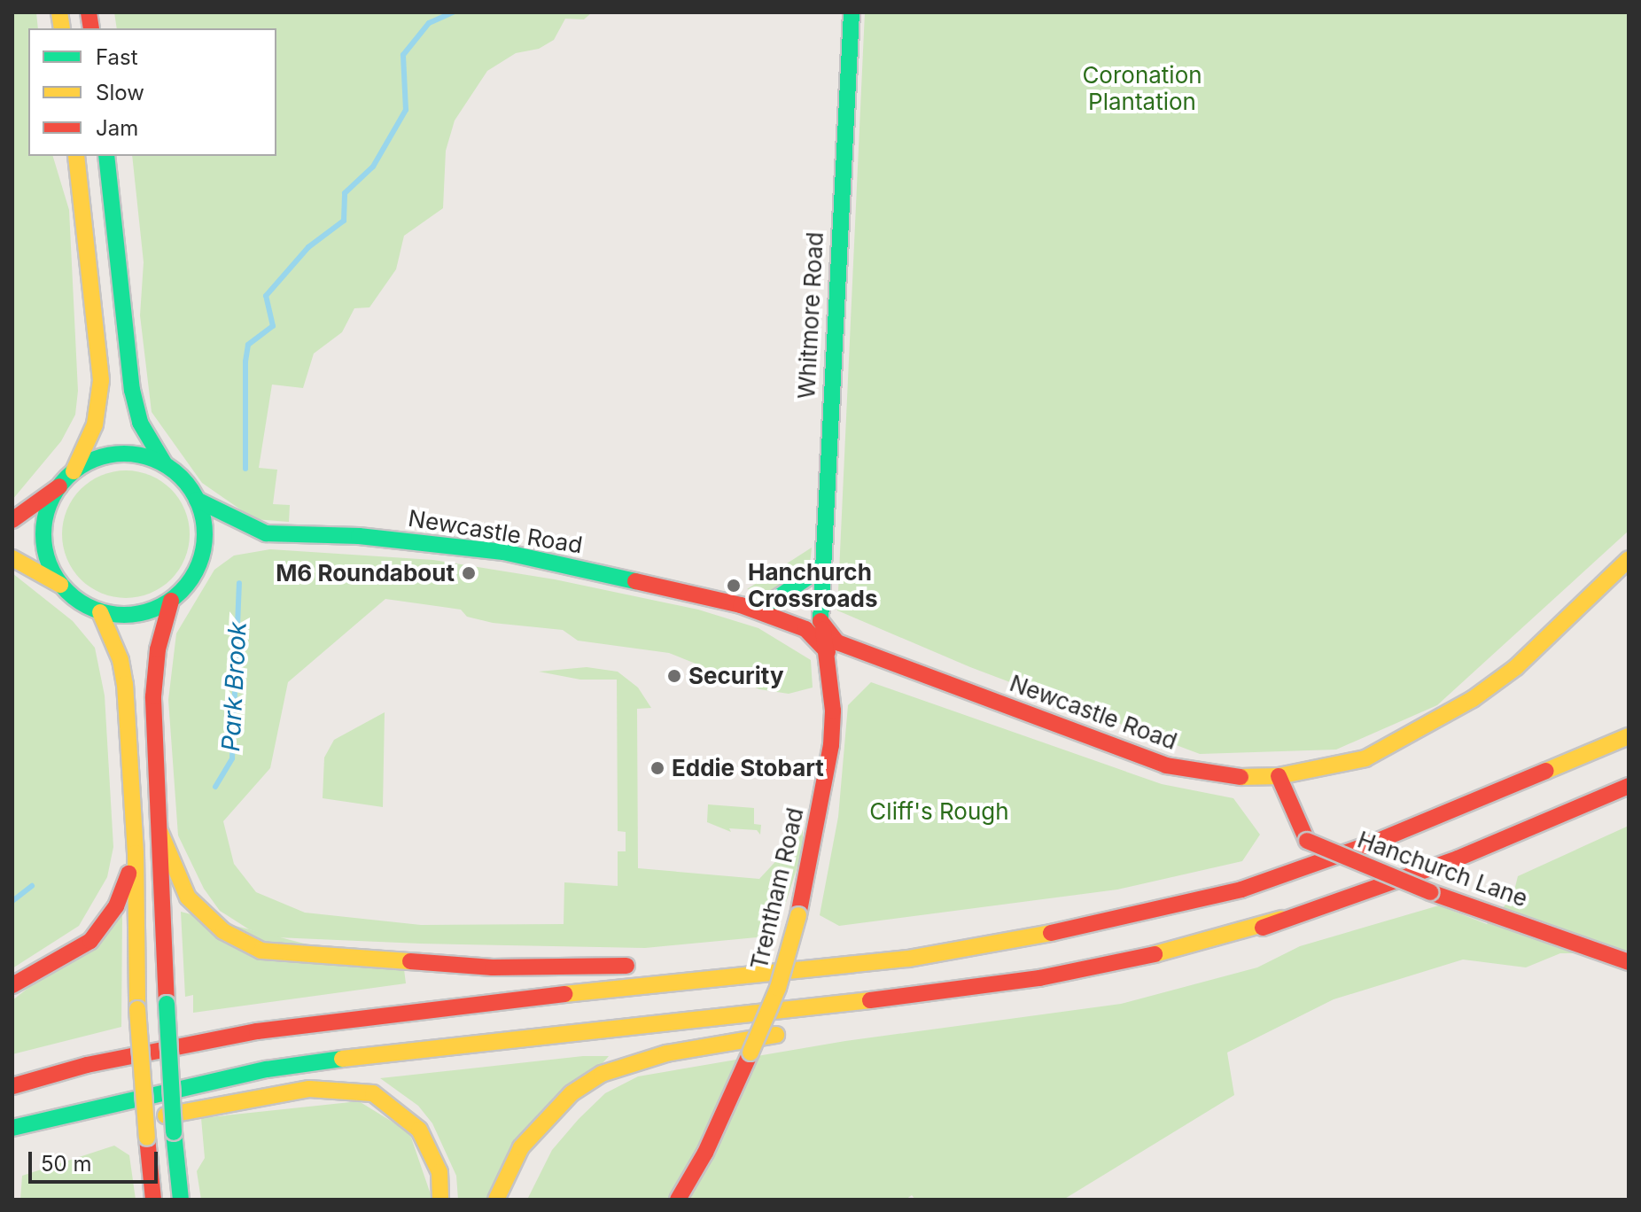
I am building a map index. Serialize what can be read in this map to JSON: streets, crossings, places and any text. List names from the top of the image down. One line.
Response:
{"streets":{"main road":["Whitmore Road","Newcastle Road","Hanchurch Lane","Trentham Road"]},"crossings":[["Whitmore Road","Newcastle Road"],["Whitmore Road","Trentham Road"],["Newcastle Road","Hanchurch Lane"],["Newcastle Road","Trentham Road"]],"water":["Park Brook"],"parks":["Coronation Plantation","Cliff's Rough"],"places":["M6 Roundabout","Hanchurch Crossroads","Security","Eddie Stobart"],"legend":["Fast","Slow","Jam"],"scale_bar":"50 m"}
